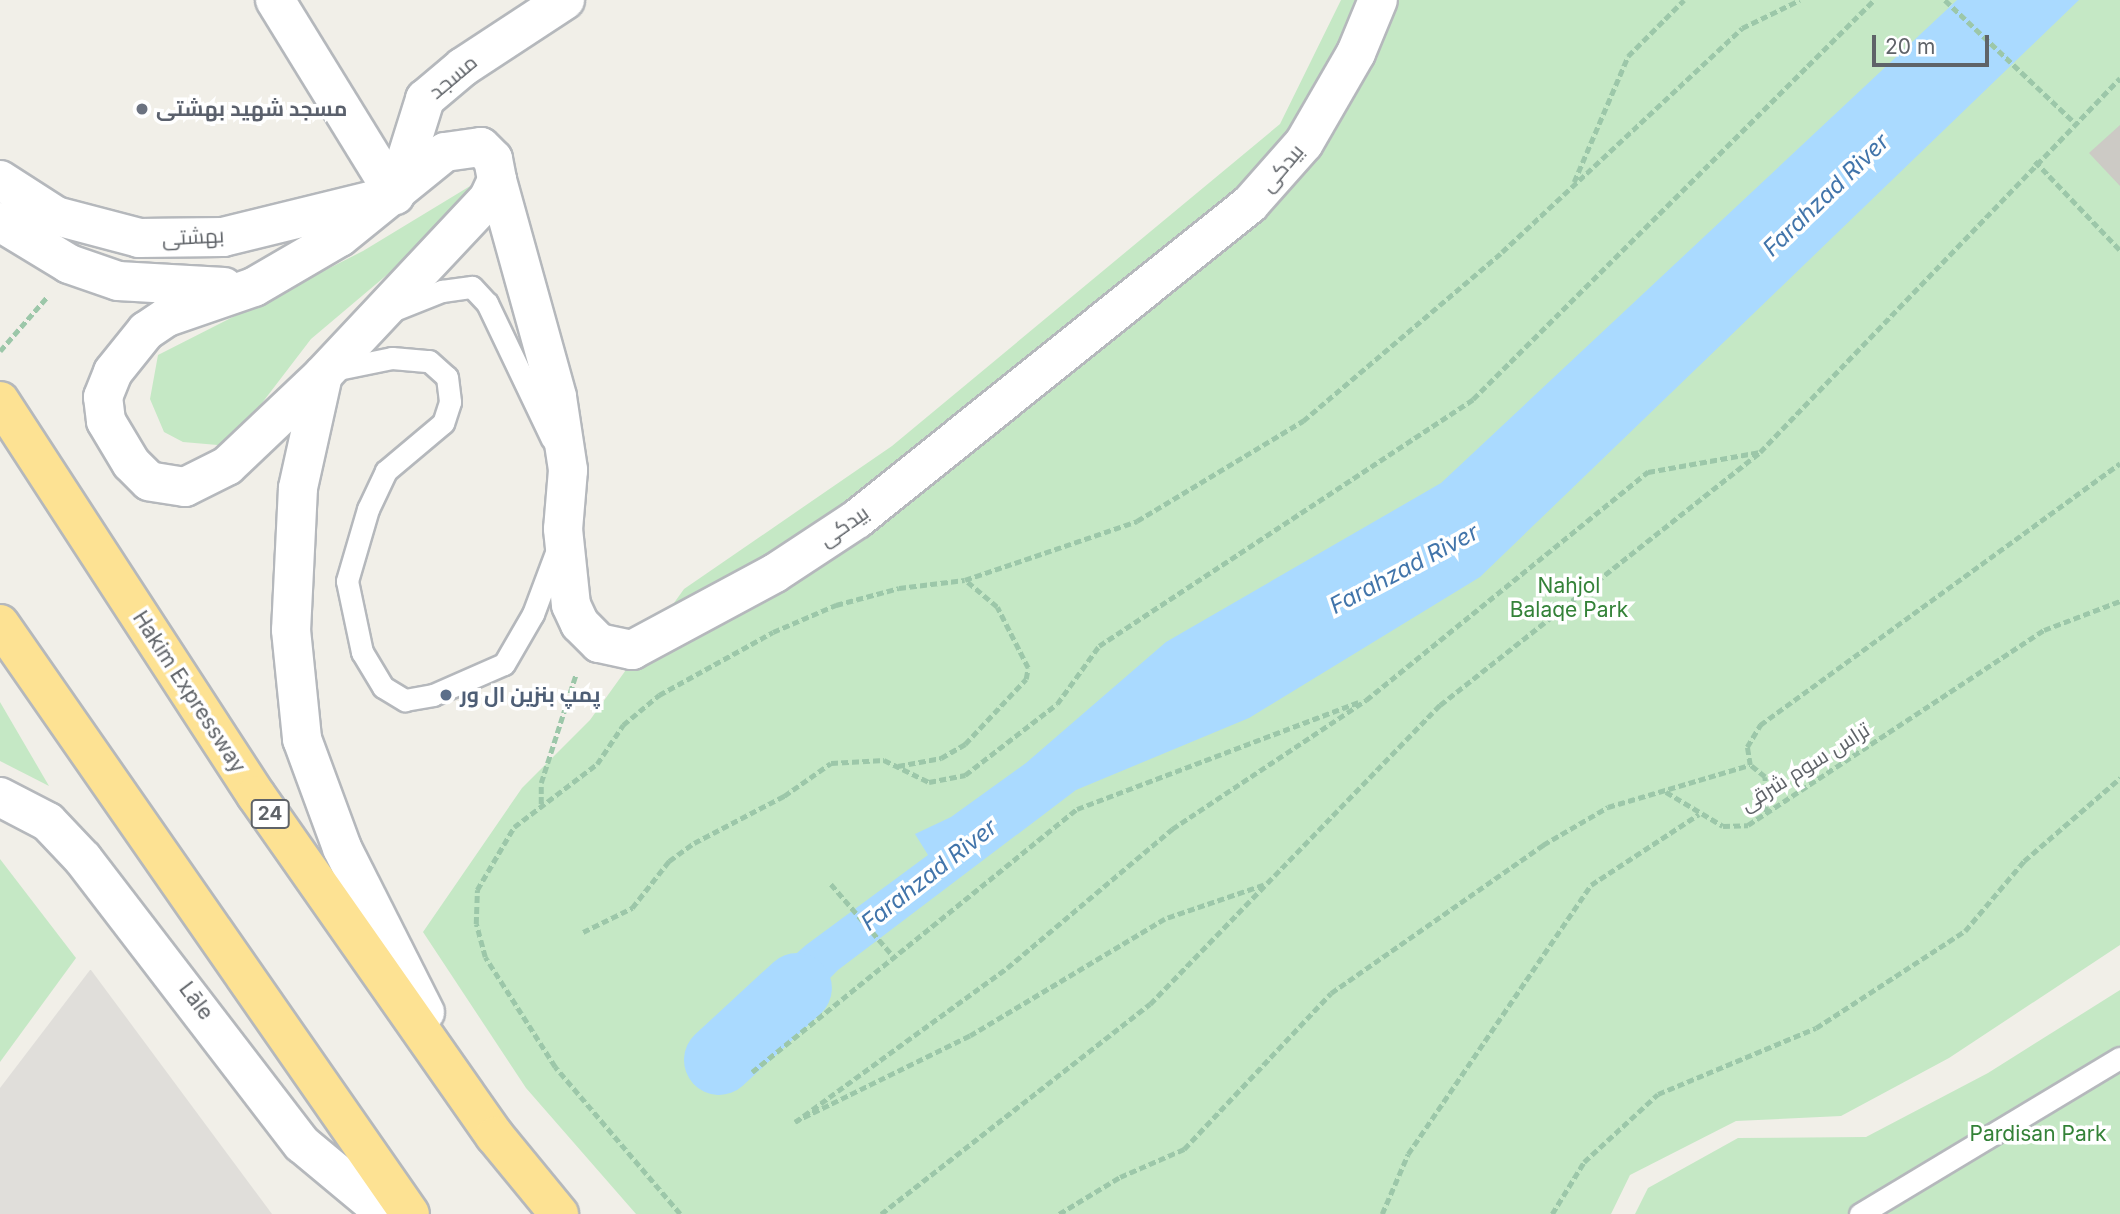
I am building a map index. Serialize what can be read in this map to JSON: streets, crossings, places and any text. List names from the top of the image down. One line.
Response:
{"streets":{"highway":["Hakim Expressway","24"],"street":["مسجد","بیدکی","بهشتی","Lāle"],"path":["تراس سوم شرقی"]},"crossings":[["مسجد","بیدکی"],["مسجد","بهشتی"],["بیدکی","بهشتی"]],"water":["Farahzad River"],"parks":["Nahjol Balaqe Park","Pardisan Park"],"places":["مسجد شهید بهشتی","پمپ بنزین ال ور"],"scale_bar":"20 m"}
